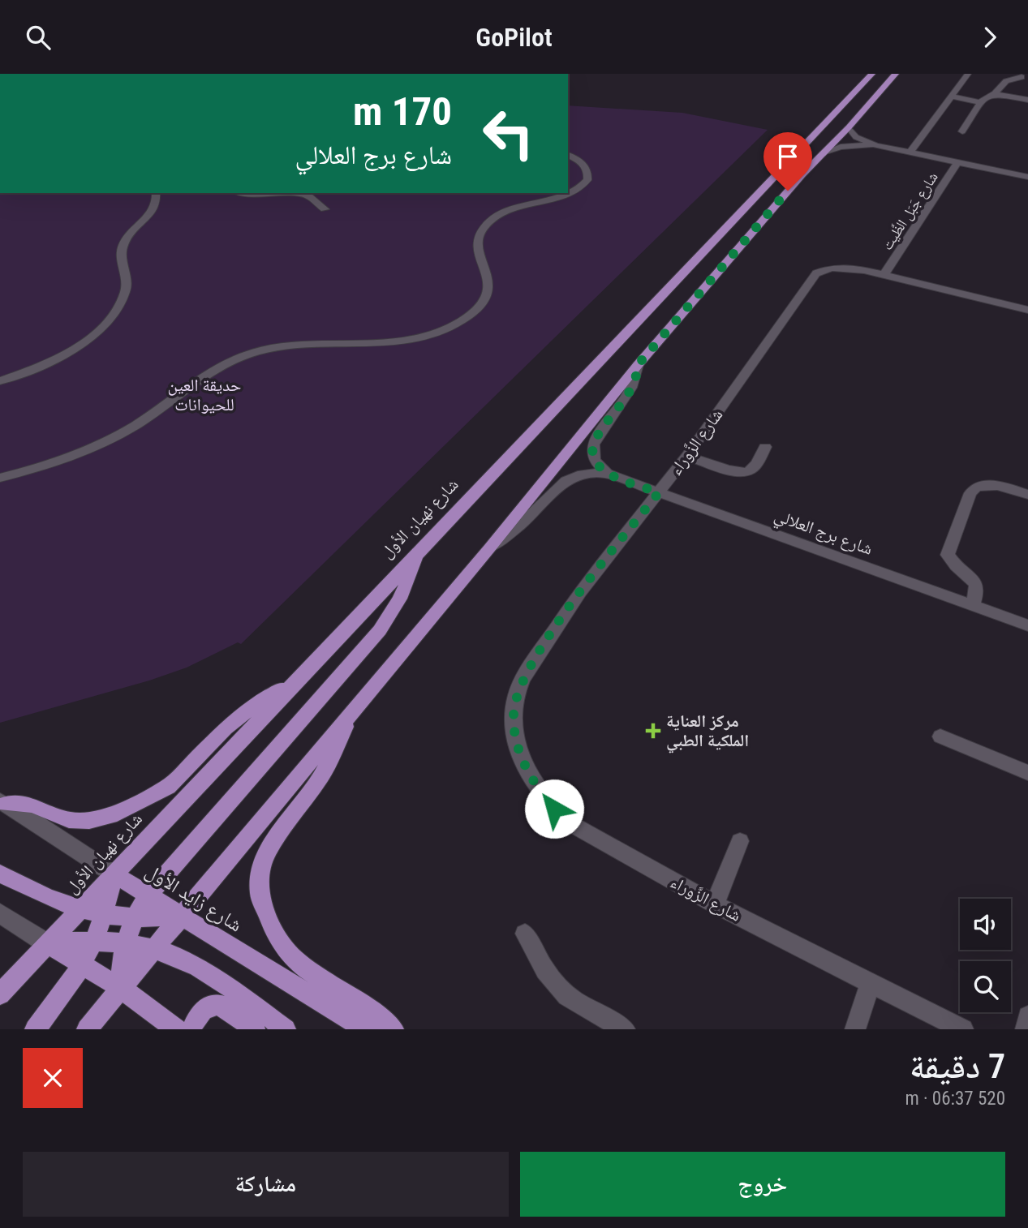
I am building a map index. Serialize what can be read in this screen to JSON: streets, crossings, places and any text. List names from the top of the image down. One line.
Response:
{"streets":{"main road":["شارع نهيان الأول","شارع زايد الأول"],"street":["شارع جَبَل الظَّيت","شارع الزَّوراء","شارع برج العلالي"]},"crossings":[["شارع جَبَل الظَّيت","شارع الزَّوراء"],["شارع الزَّوراء","شارع برج العلالي"],["شارع نهيان الأول","شارع زايد الأول"]],"parks":["حديقة العين للحيوانات"],"places":{"health":["مركز العناية الملكية الطبي"]},"page":{"header":"GoPilot","turn":["170 m","شارع برج العلالي"],"heading":["7 دقيقة","520 m · 06:37"],"buttons":["خروج","مشاركة"]}}
